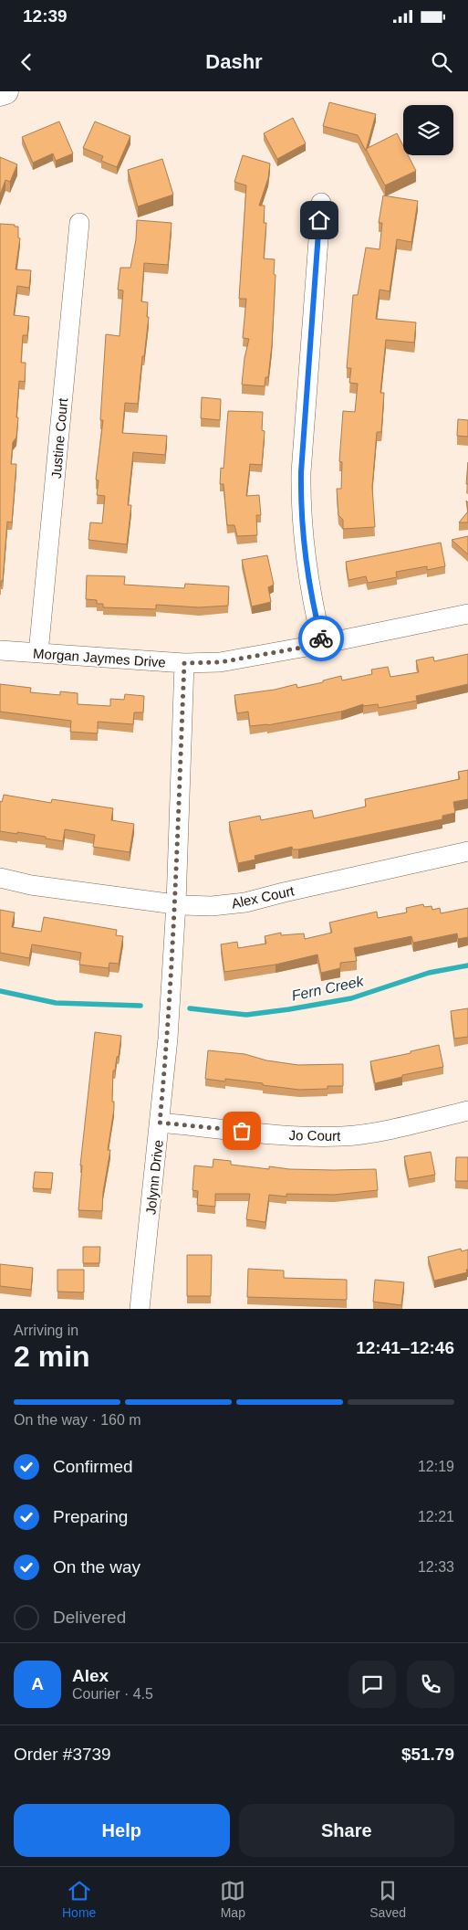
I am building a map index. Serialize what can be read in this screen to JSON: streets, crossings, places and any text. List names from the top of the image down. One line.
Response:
{"streets":{"street":["Justine Court","Morgan Jaymes Drive","Alex Court","Jo Court","Jolynn Drive"]},"crossings":[["Justine Court","Morgan Jaymes Drive"],["Morgan Jaymes Drive","Jolynn Drive"],["Alex Court","Jolynn Drive"],["Jo Court","Jolynn Drive"]],"water":["Fern Creek"],"page":{"status":"12:39","header":"Dashr","heading":["2 min","Arriving in","12:41–12:46"],"panel":["Alex","Courier · 4.5","Order #3739","$51.79"],"bar":"On the way · 160 m","list":[["Confirmed","12:19"],["Preparing","12:21"],["On the way","12:33"],"Delivered"],"round":"A","buttons":["Help","Share"],"tabs":["Home","Map","Saved"]}}
